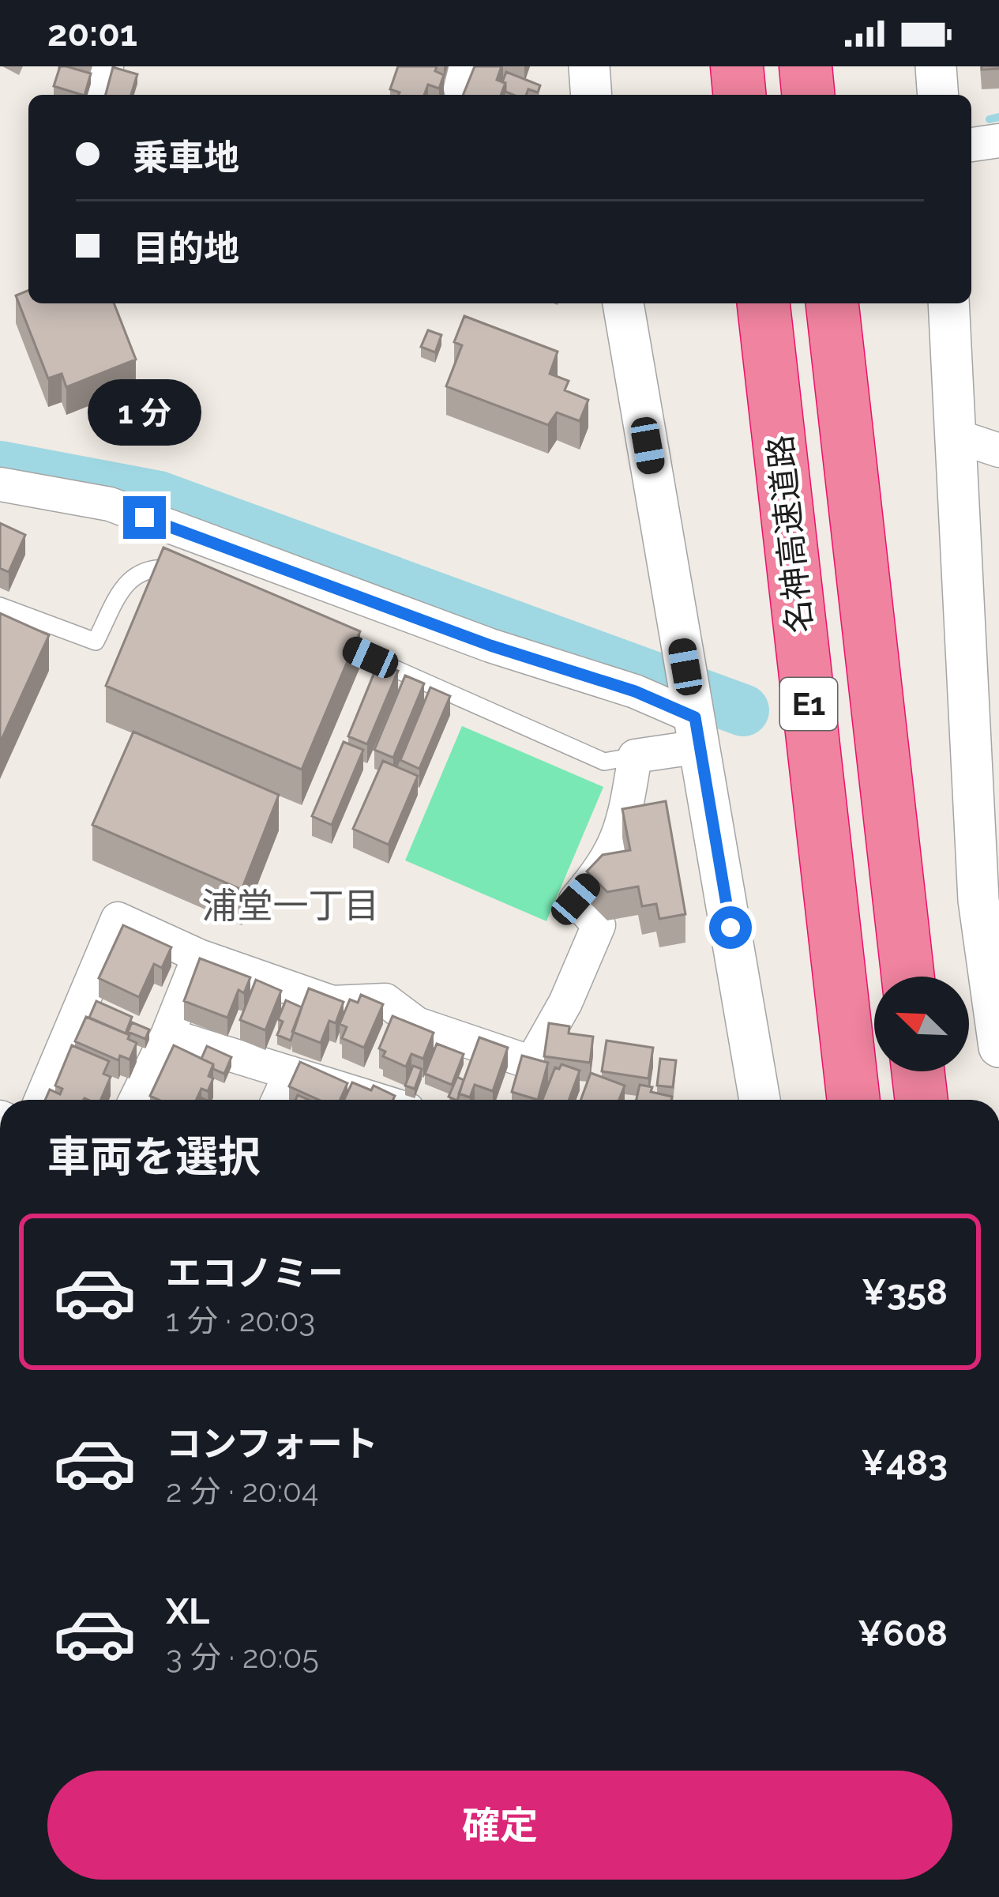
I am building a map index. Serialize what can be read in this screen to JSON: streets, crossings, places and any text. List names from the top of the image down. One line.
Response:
{"streets":{"highway":["名神高速道路","E1"]},"districts":["浦堂一丁目"],"north":"top left","page":{"status":"20:01","banner":["乗車地","目的地"],"bubble":"1 分","heading":"車両を選択","list":[{"name":"エコノミー","note":"1 分 · 20:03","value":"¥358"},{"name":"コンフォート","note":"2 分 · 20:04","value":"¥483"},{"name":"XL","note":"3 分 · 20:05","value":"¥608"}],"buttons":"確定"}}
